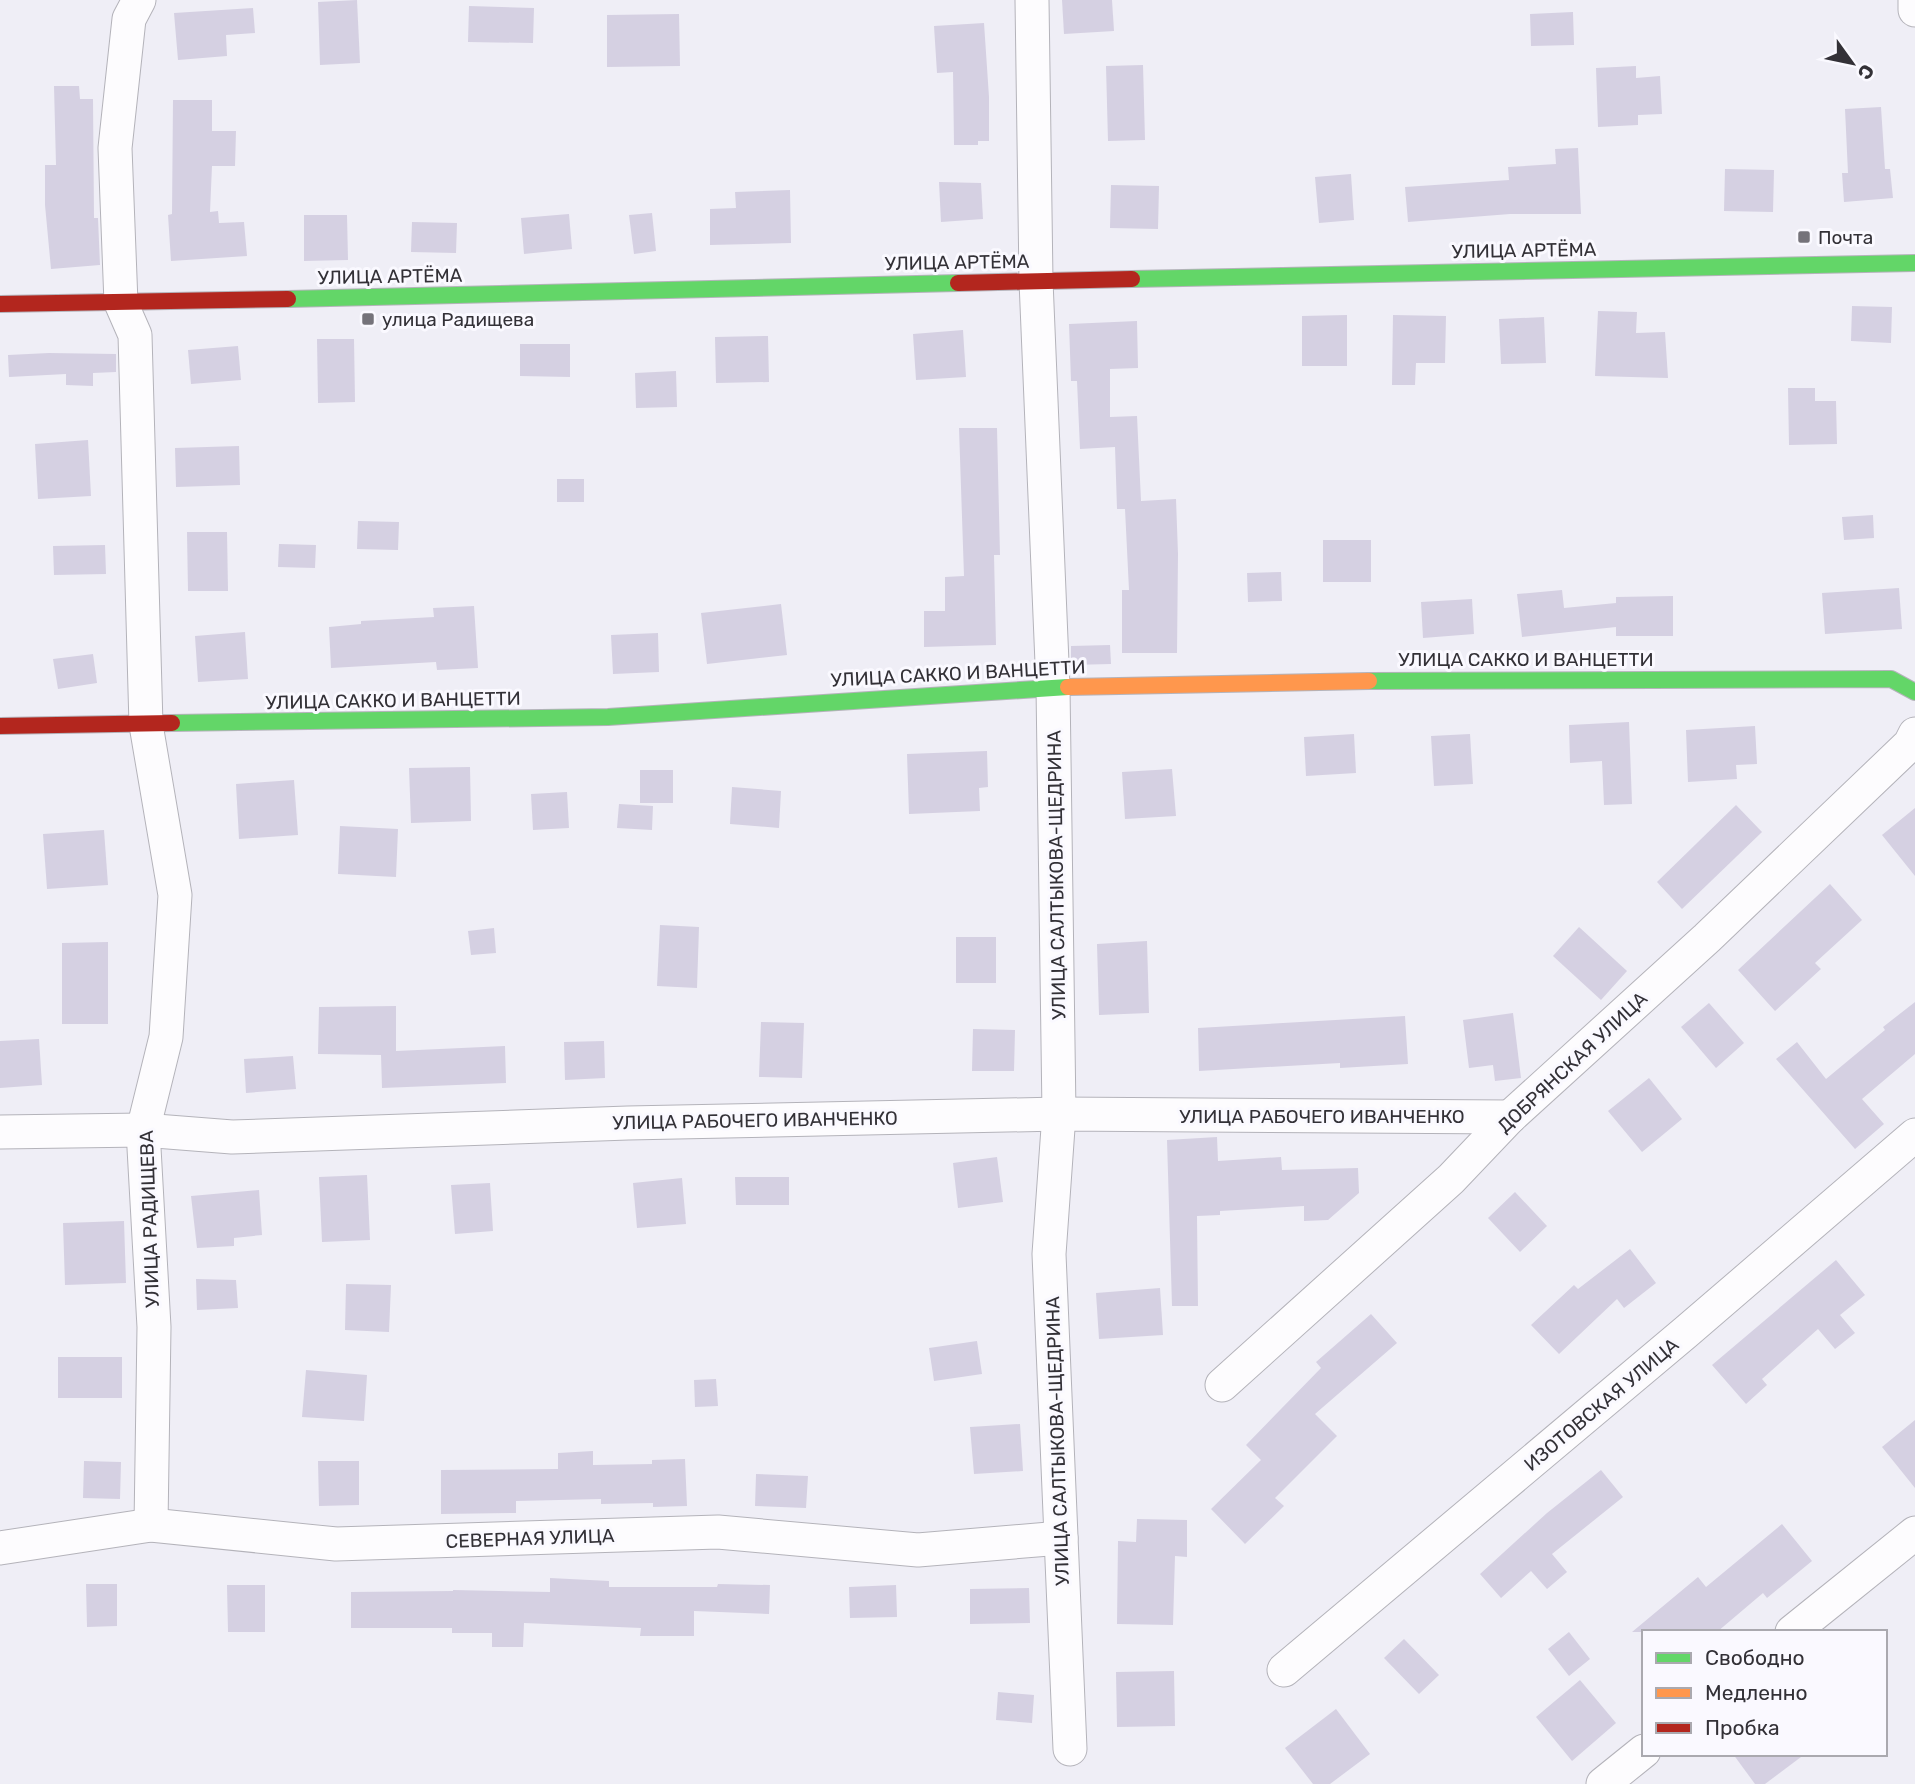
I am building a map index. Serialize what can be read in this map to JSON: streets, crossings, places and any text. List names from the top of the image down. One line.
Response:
{"streets":{"street":["УЛИЦА АРТЁМА","УЛИЦА САККО И ВАНЦЕТТИ","УЛИЦА САЛТЫКОВА-ЩЕДРИНА","ДОБРЯНСКАЯ УЛИЦА","УЛИЦА РАБОЧЕГО ИВАНЧЕНКО","УЛИЦА РАДИЩЕВА","ИЗОТОВСКАЯ УЛИЦА","СЕВЕРНАЯ УЛИЦА"]},"crossings":[["УЛИЦА АРТЁМА","УЛИЦА САЛТЫКОВА-ЩЕДРИНА"],["УЛИЦА АРТЁМА","УЛИЦА РАДИЩЕВА"],["УЛИЦА САККО И ВАНЦЕТТИ","УЛИЦА САЛТЫКОВА-ЩЕДРИНА"],["УЛИЦА САККО И ВАНЦЕТТИ","УЛИЦА РАДИЩЕВА"],["УЛИЦА САЛТЫКОВА-ЩЕДРИНА","УЛИЦА РАБОЧЕГО ИВАНЧЕНКО"],["УЛИЦА САЛТЫКОВА-ЩЕДРИНА","СЕВЕРНАЯ УЛИЦА"],["ДОБРЯНСКАЯ УЛИЦА","УЛИЦА РАБОЧЕГО ИВАНЧЕНКО"],["УЛИЦА РАБОЧЕГО ИВАНЧЕНКО","УЛИЦА РАДИЩЕВА"],["УЛИЦА РАДИЩЕВА","СЕВЕРНАЯ УЛИЦА"]],"places":{"transit":["Почта","улица Радищева"]},"legend":["Свободно","Медленно","Пробка"],"north":"bottom right"}
